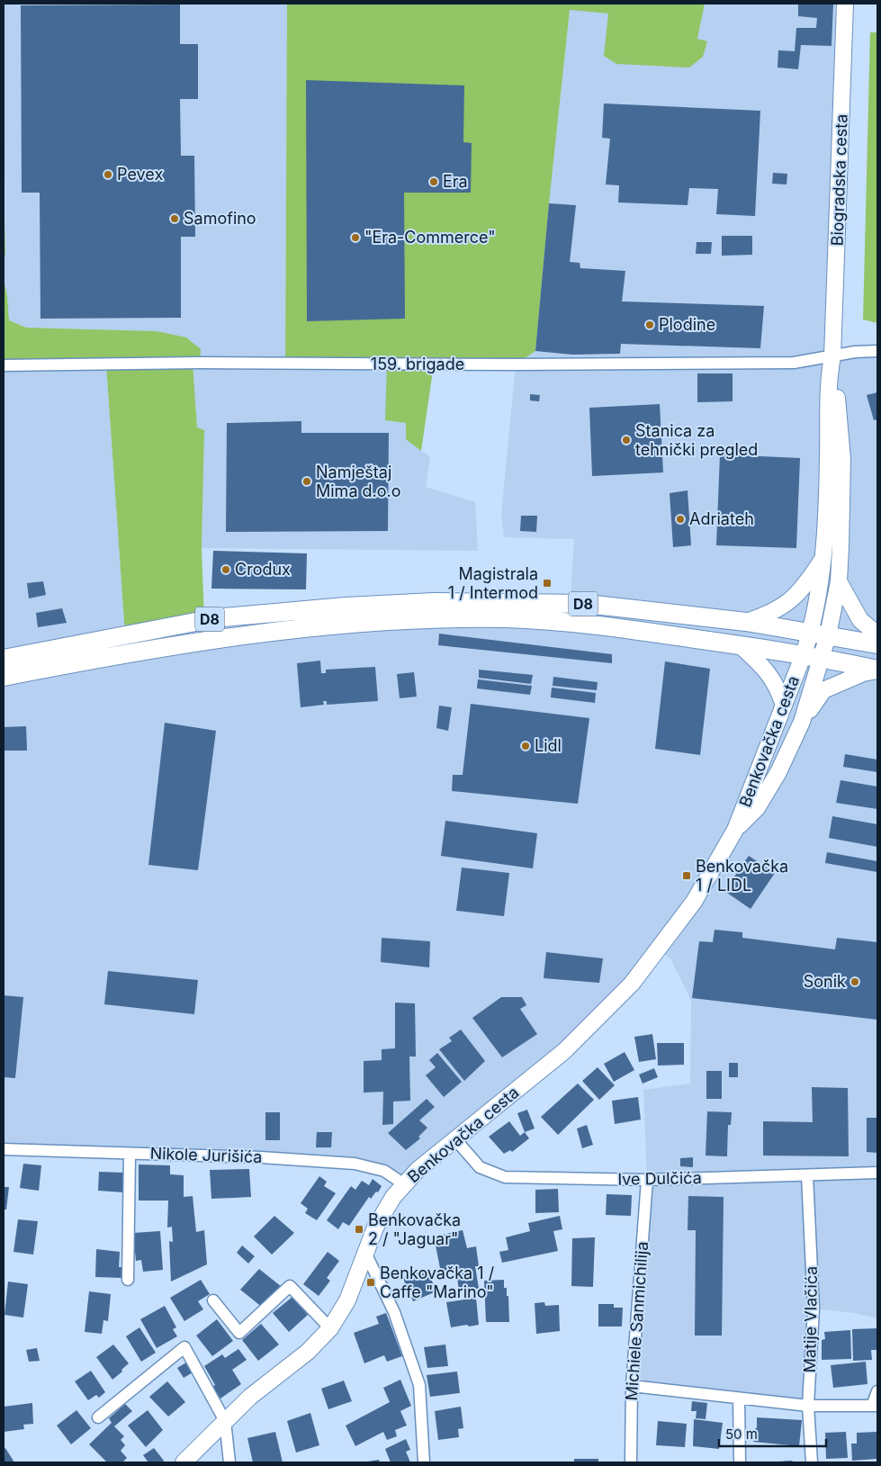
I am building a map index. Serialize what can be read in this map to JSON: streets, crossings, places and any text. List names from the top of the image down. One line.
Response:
{"streets":{"main road":["Biogradska cesta","D8","Benkovačka cesta"],"street":["159. brigade","Nikole Jurišića","Ive Dulčića","Matije Vlačića","Michiele Sanmichilija"]},"crossings":[["Biogradska cesta","159. brigade"],["Biogradska cesta","D8"],["Biogradska cesta","Benkovačka cesta"],["D8","Benkovačka cesta"],["Benkovačka cesta","Nikole Jurišića"],["Benkovačka cesta","Ive Dulčića"],["Ive Dulčića","Matije Vlačića"],["Ive Dulčića","Michiele Sanmichilija"]],"places":{"other":["Pevex","Era","Samofino","\"Era-Commerce\"","Plodine","Stanica za tehnički pregled","Namještaj Mima d.o.o","Adriateh","Crodux","Lidl","Sonik"],"transit":["Magistrala 1 / Intermod","Benkovačka 1 / LIDL","Benkovačka 2 / \"Jaguar\"","Benkovačka 1 / Caffe \"Marino\""]},"scale_bar":"50 m"}
